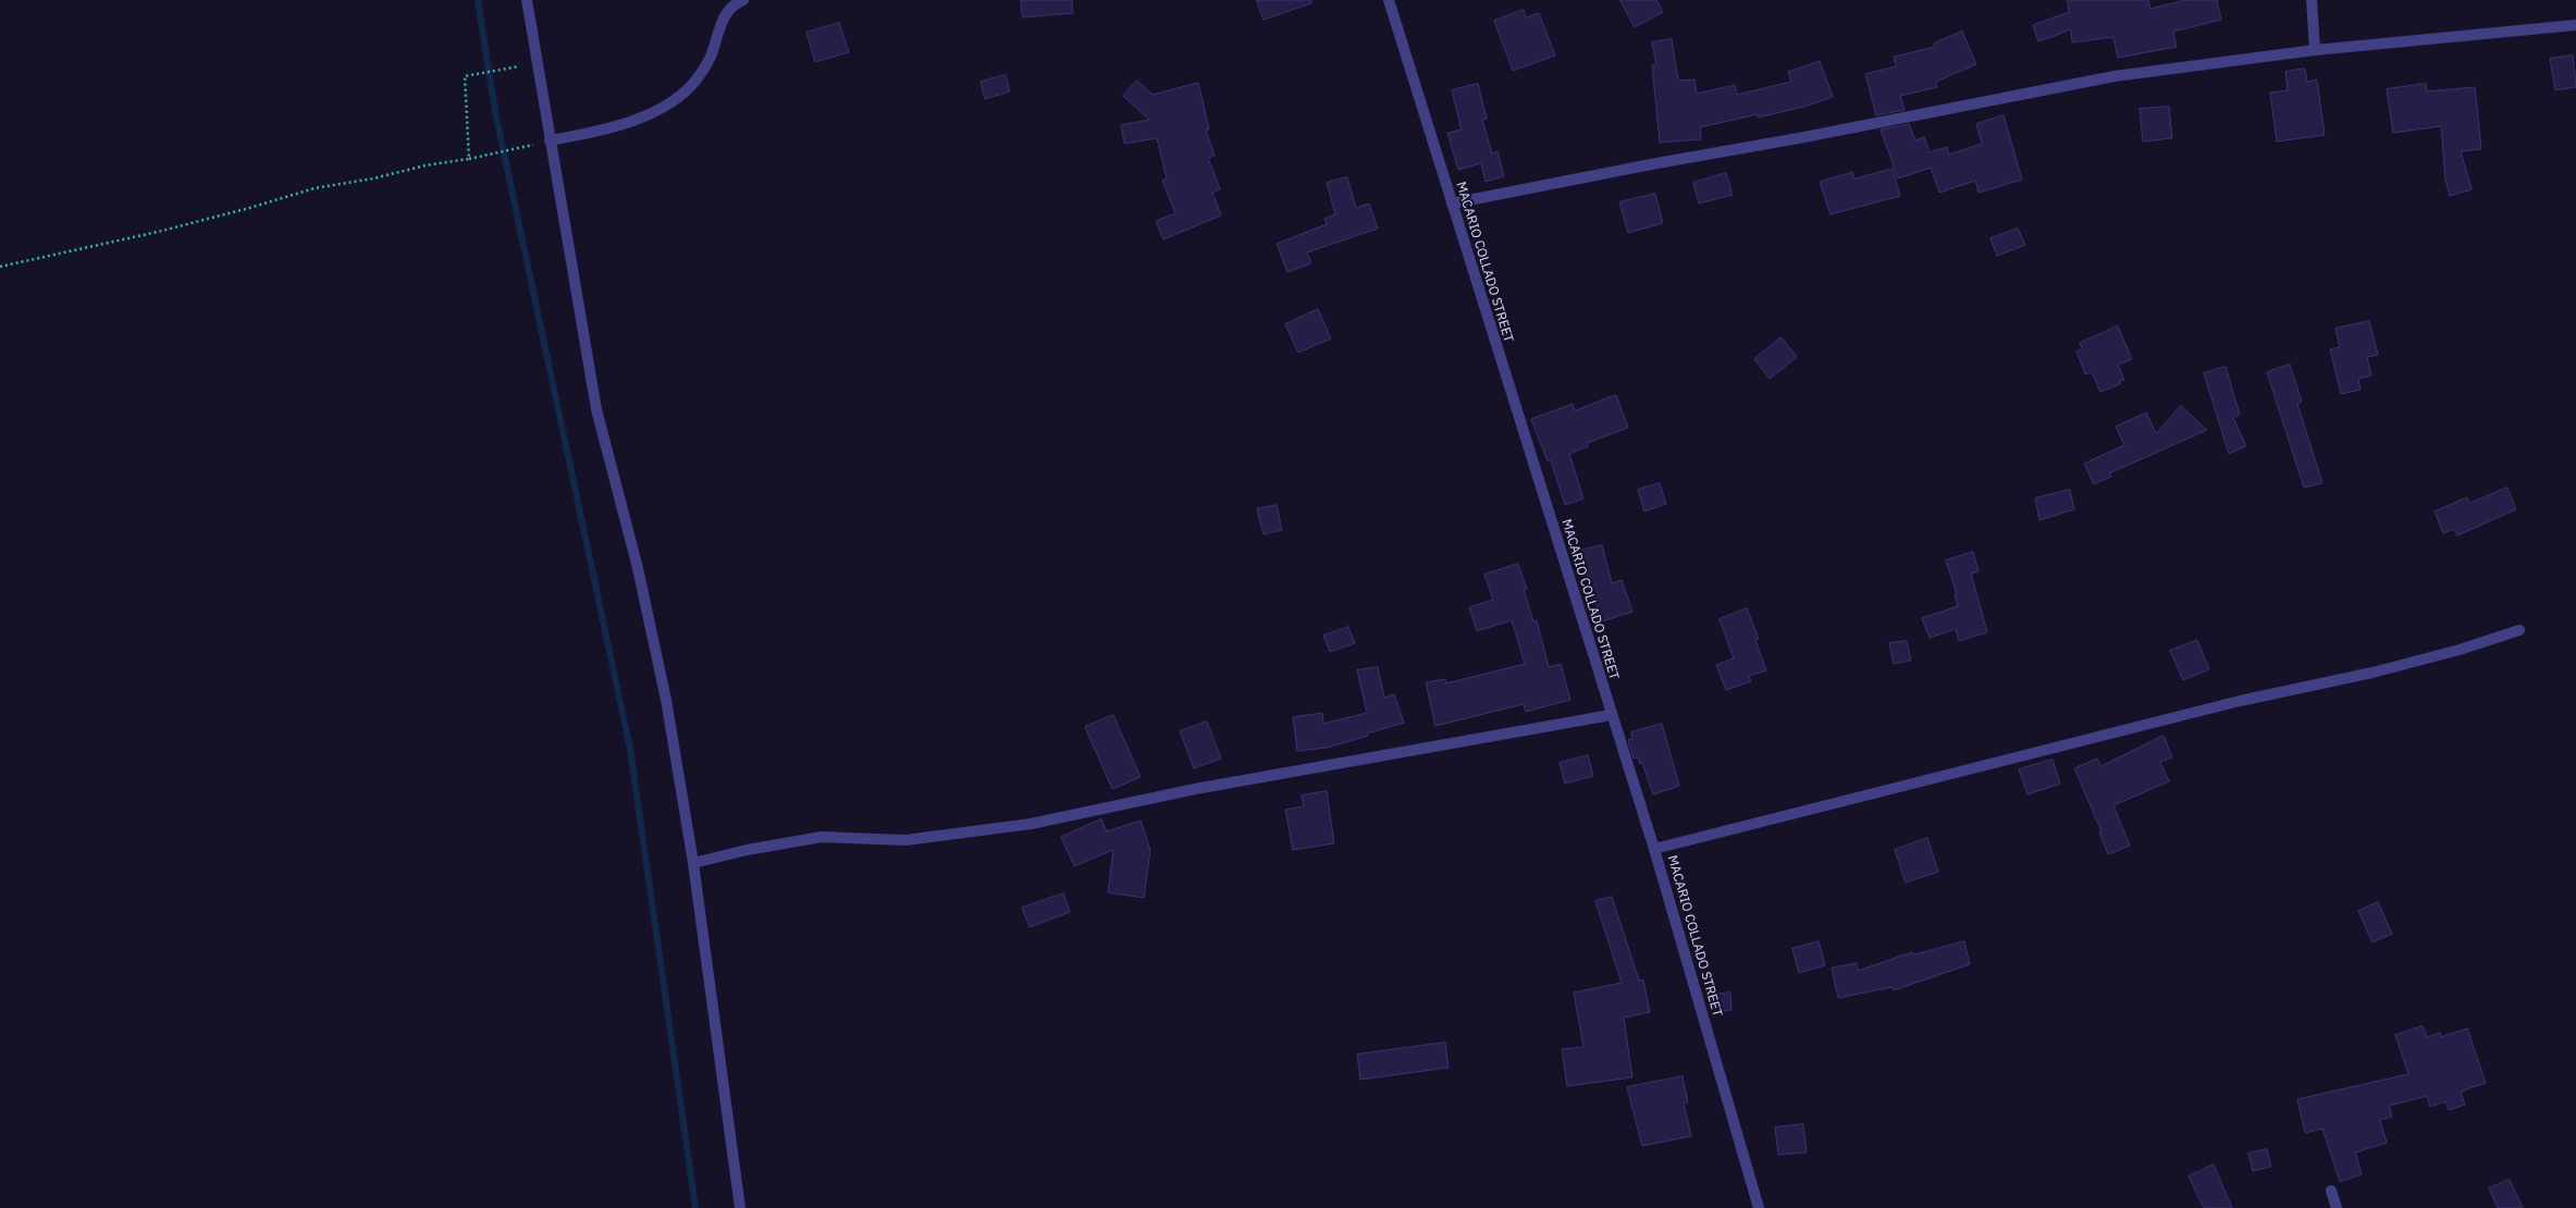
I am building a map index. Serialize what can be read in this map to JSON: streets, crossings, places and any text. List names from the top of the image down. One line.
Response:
{"streets":{"street":["MACARIO COLLADO STREET"]}}
